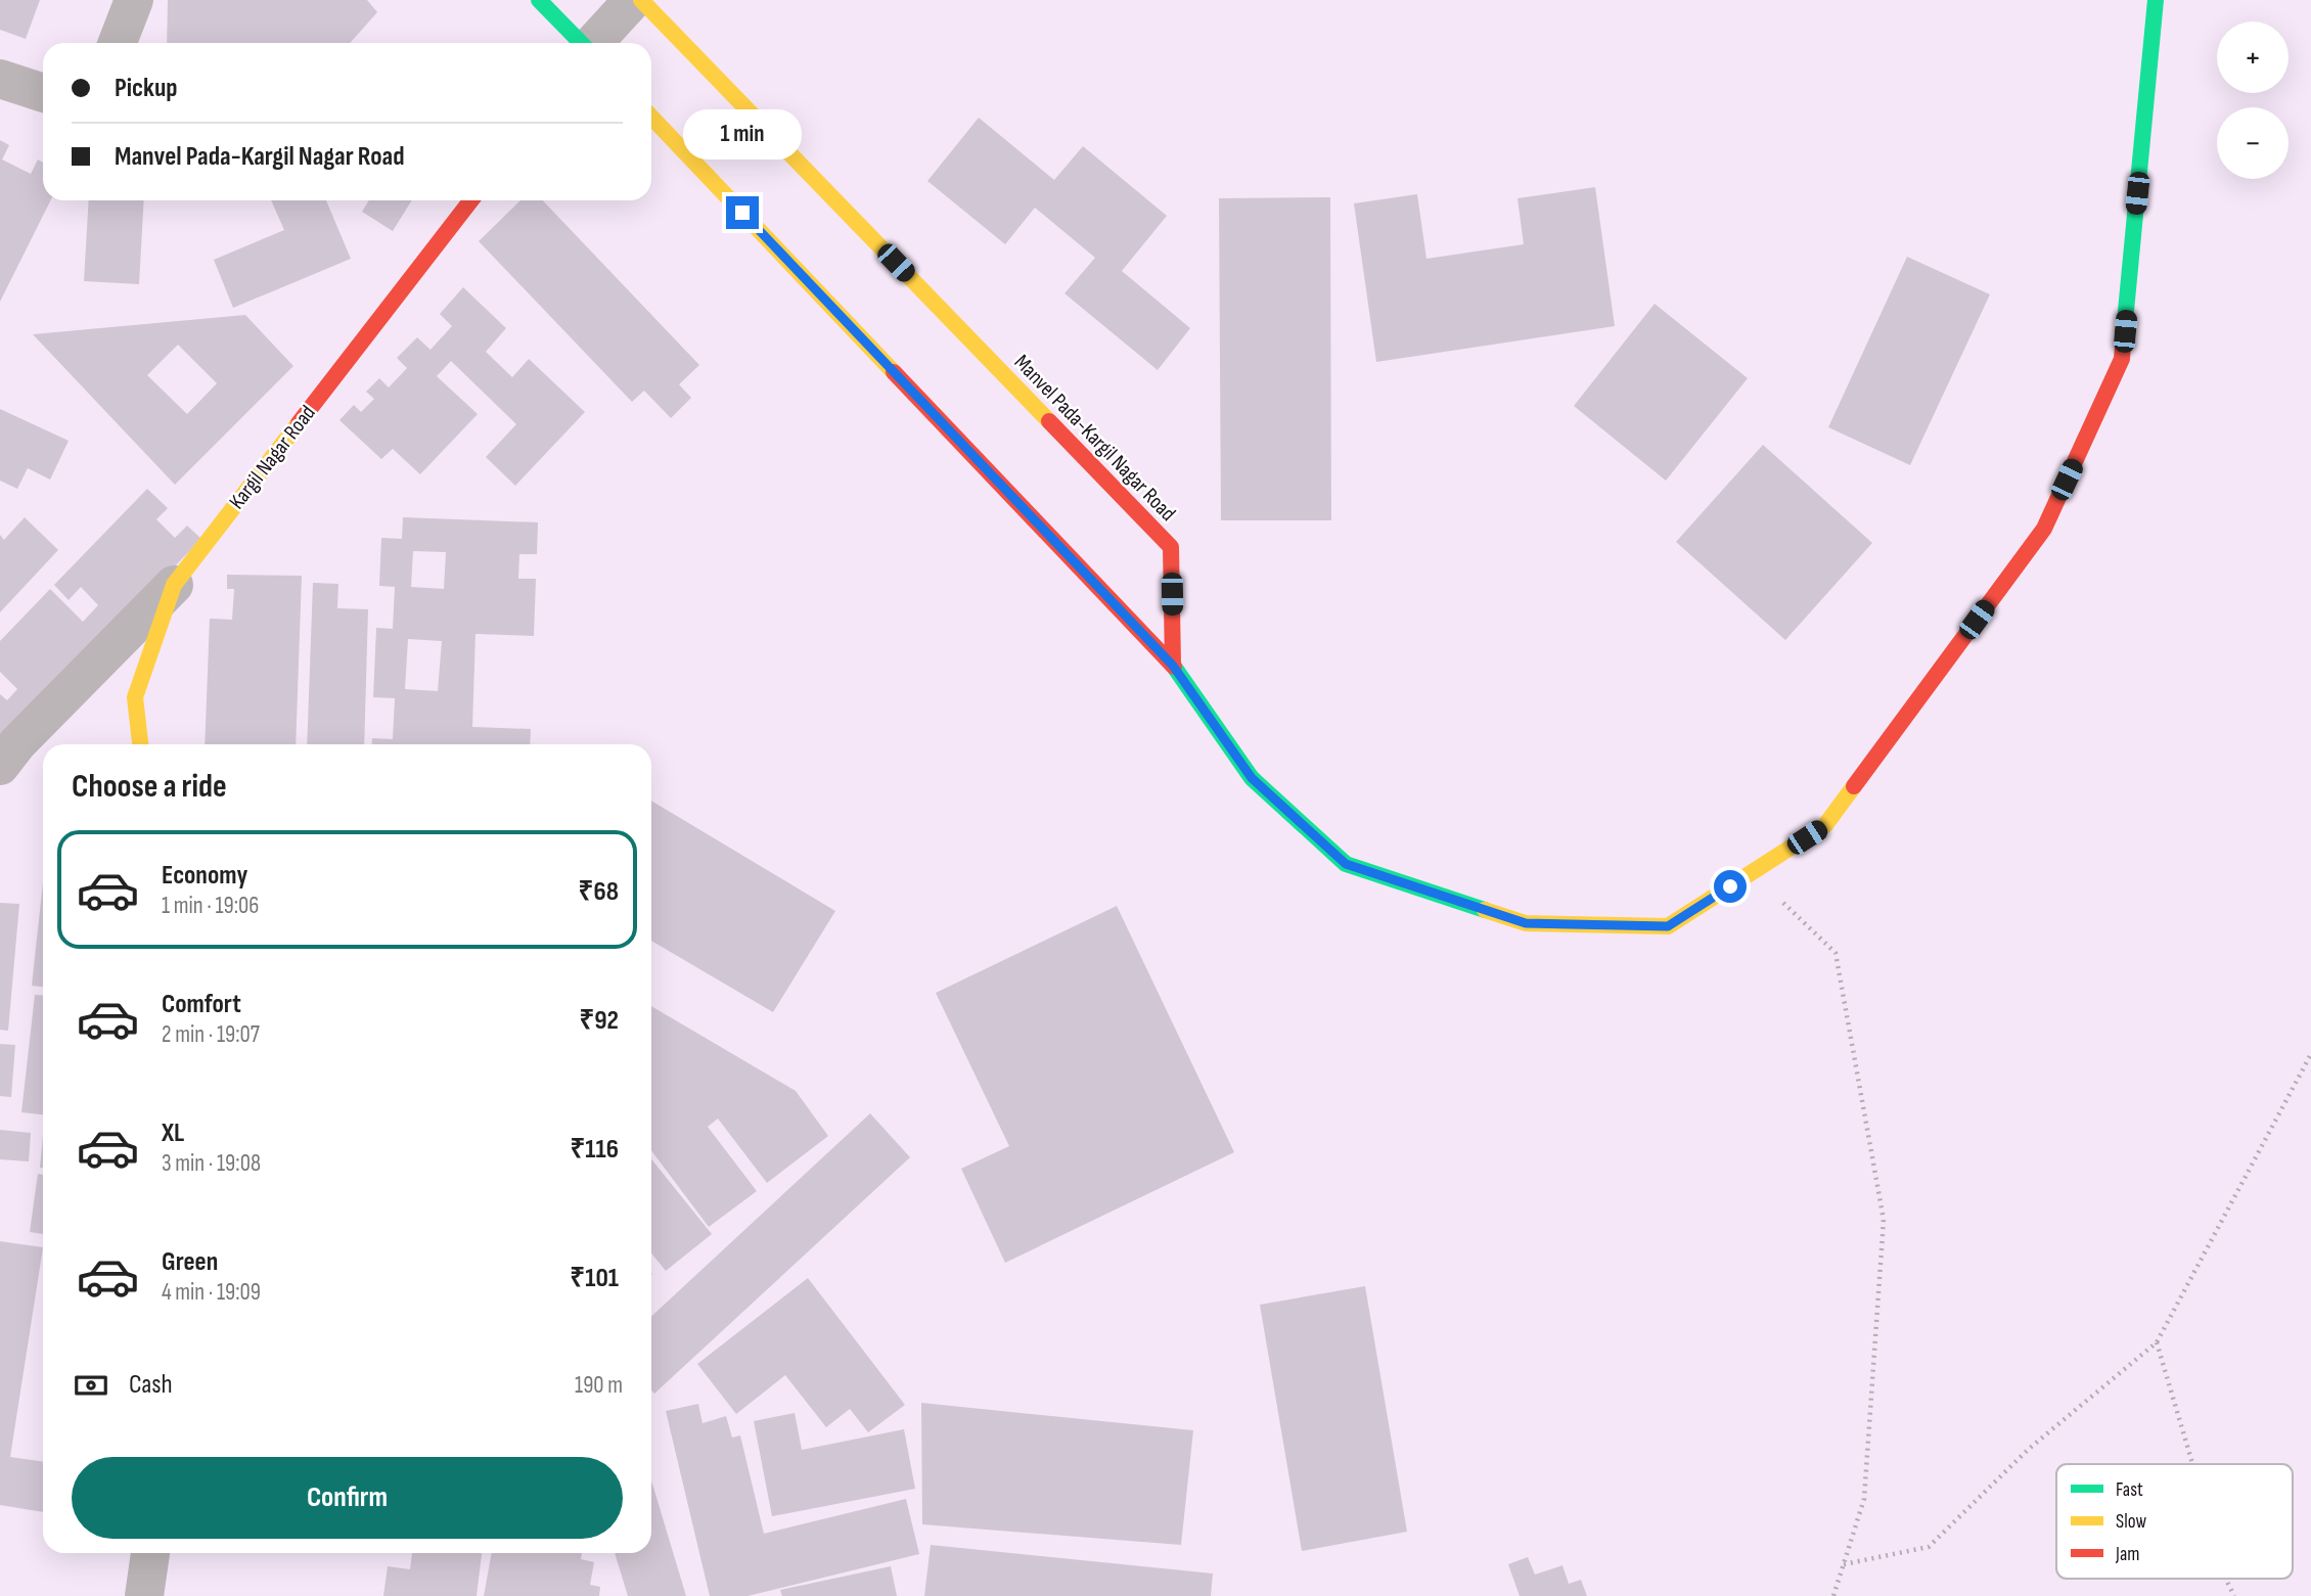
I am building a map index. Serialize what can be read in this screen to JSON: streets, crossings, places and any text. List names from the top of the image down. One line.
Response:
{"streets":{"street":["Manvel Pada-Kargil Nagar Road","Kargil Nagar Road"]},"legend":["Fast","Slow","Jam"],"page":{"map_buttons":["+","−"],"banner":["Pickup","Manvel Pada-Kargil Nagar Road"],"bubble":"1 min","heading":"Choose a ride","list":[{"name":"Economy","note":"1 min · 19:06","value":"₹68"},{"name":"Comfort","note":"2 min · 19:07","value":"₹92"},{"name":"XL","note":"3 min · 19:08","value":"₹116"},{"name":"Green","note":"4 min · 19:09","value":"₹101"}],"pay":["Cash","190 m"],"buttons":"Confirm"}}
